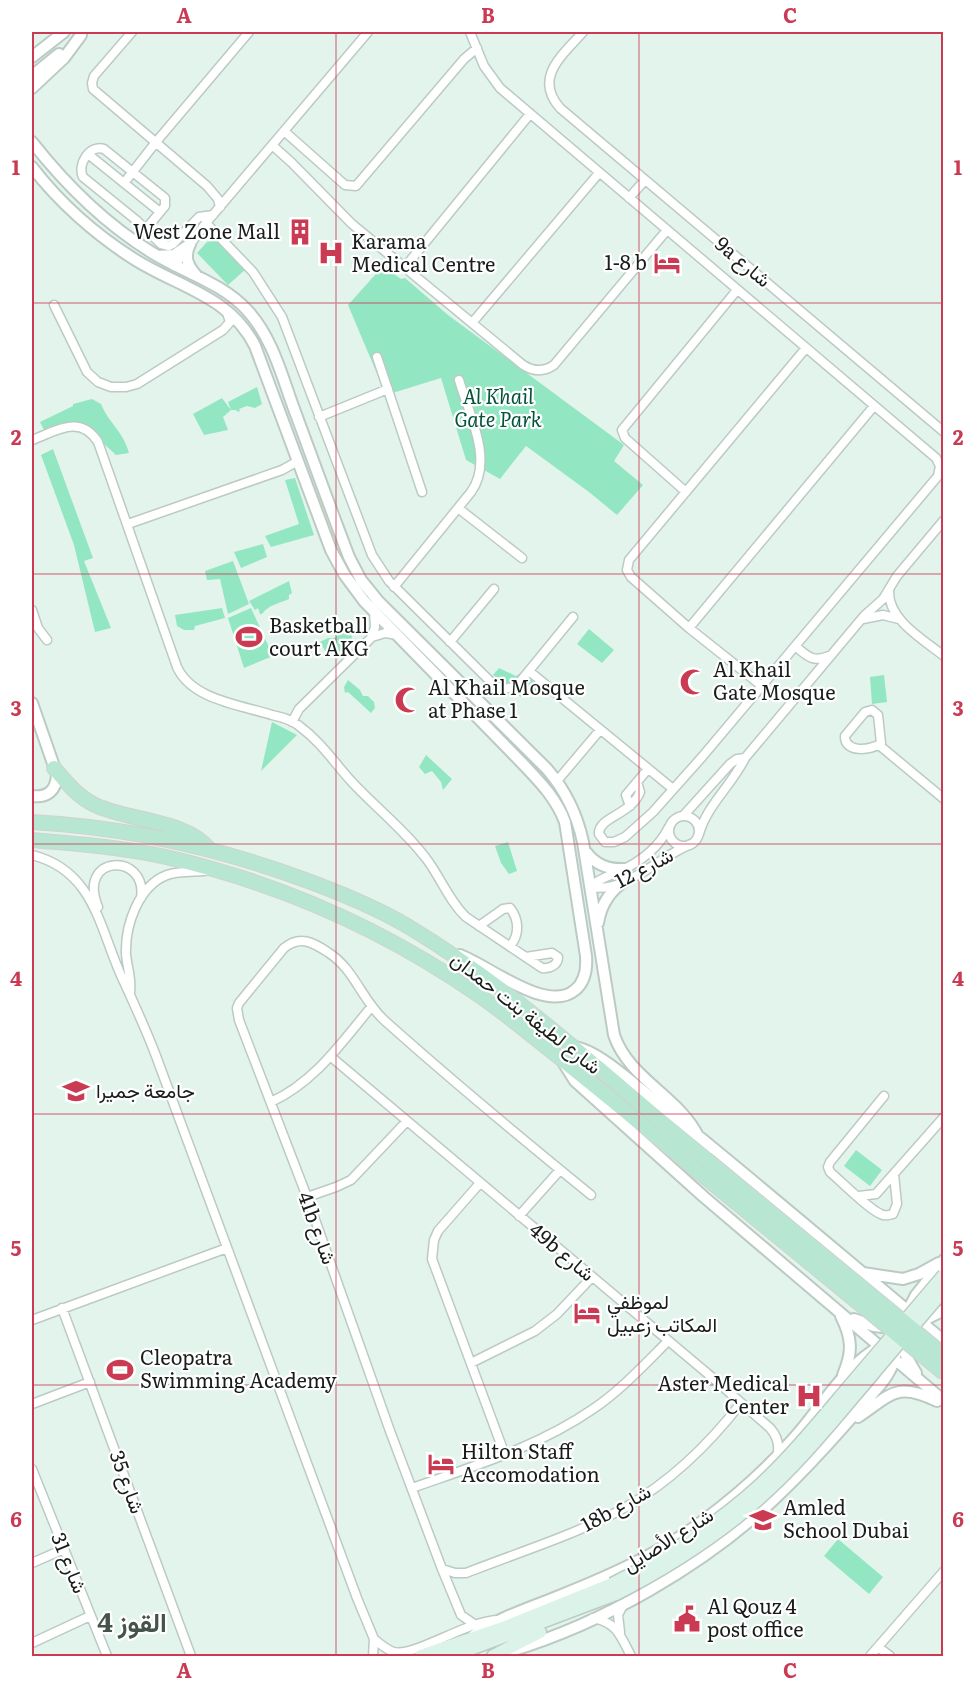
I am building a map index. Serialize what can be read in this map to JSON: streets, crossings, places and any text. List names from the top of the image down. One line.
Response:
{"streets":{"main road":["شارع لطيفة بنت حمدان","شارع الأصايل"],"street":["9a شارع","شارع 12","41b شارع","49b شارع","شارع 35","18b شارع","شارع 31"]},"crossings":[["49b شارع","18b شارع"],["49b شارع","شارع الأصايل"]],"districts":["القوز 4"],"parks":["Al Khail Gate Park"],"places":{"building":["West Zone Mall"],"hospital":["Karama Medical Centre","Aster Medical Center"],"hotel":["1-8 b","لموظفي المكاتب زعبيل","Hilton Staff Accomodation"],"sports":["Basketball court AKG","Cleopatra Swimming Academy"],"mosque":["Al Khail Gate Mosque","Al Khail Mosque at Phase 1"],"school or university":["جامعة جميرا","Amled School Dubai"],"public building":["Al Qouz 4 post office"]},"grid":{"columns":["A","B","C"],"rows":["1","2","3","4","5","6"]}}
